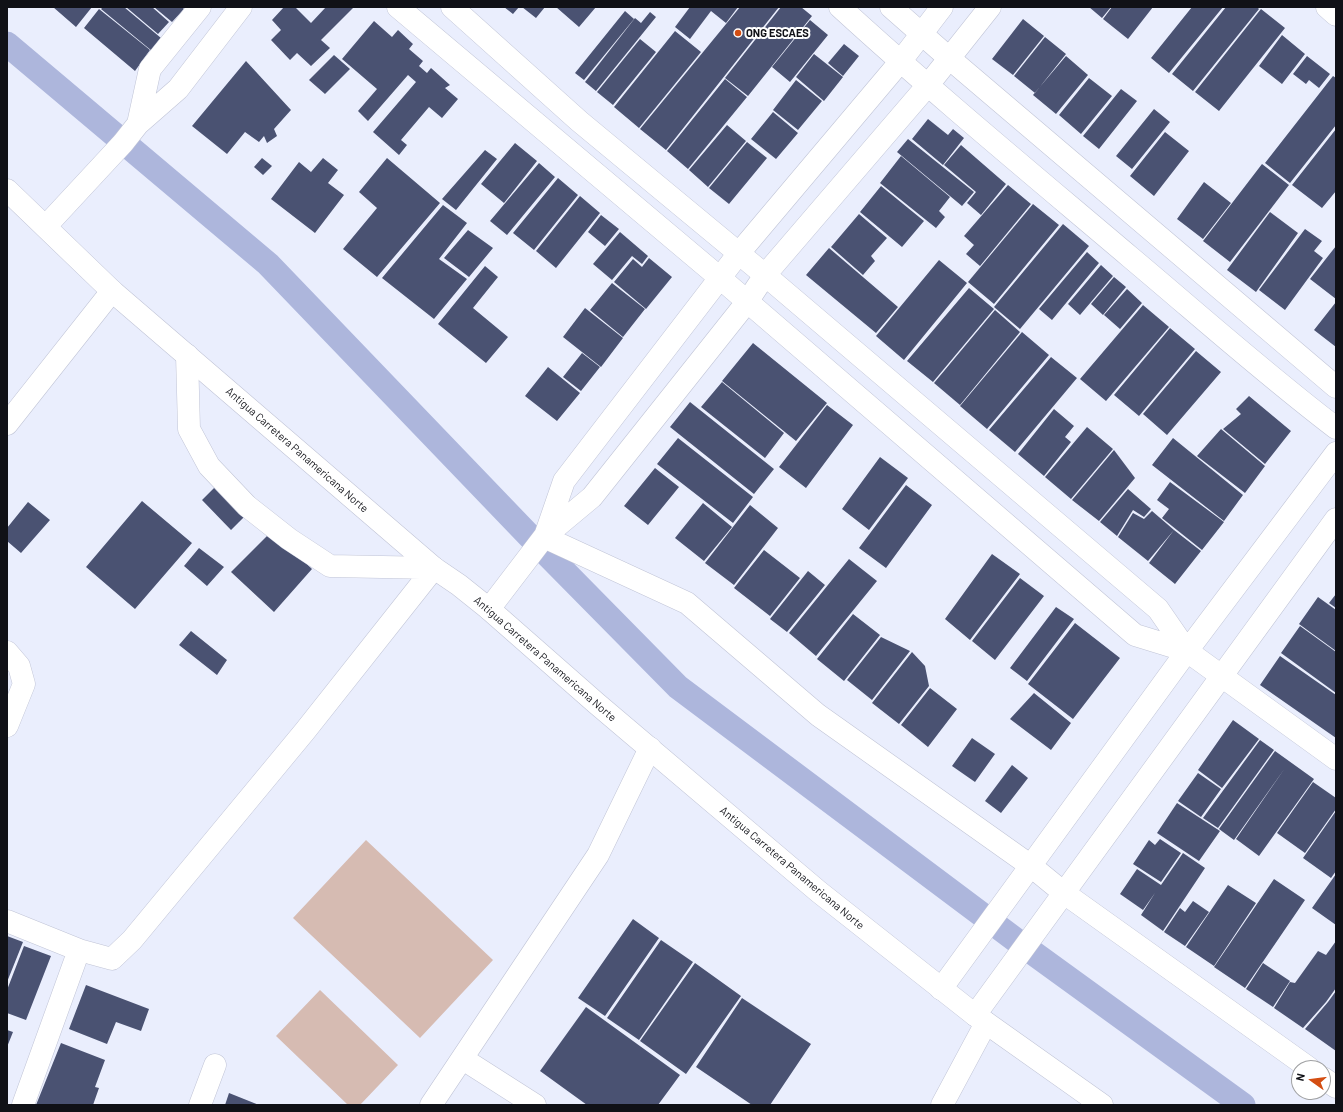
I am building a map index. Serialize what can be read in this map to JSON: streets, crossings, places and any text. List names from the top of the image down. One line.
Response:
{"streets":{"street":["Antigua Carretera Panamericana Norte"]},"places":["ONG ESCAES"],"north":"left"}
